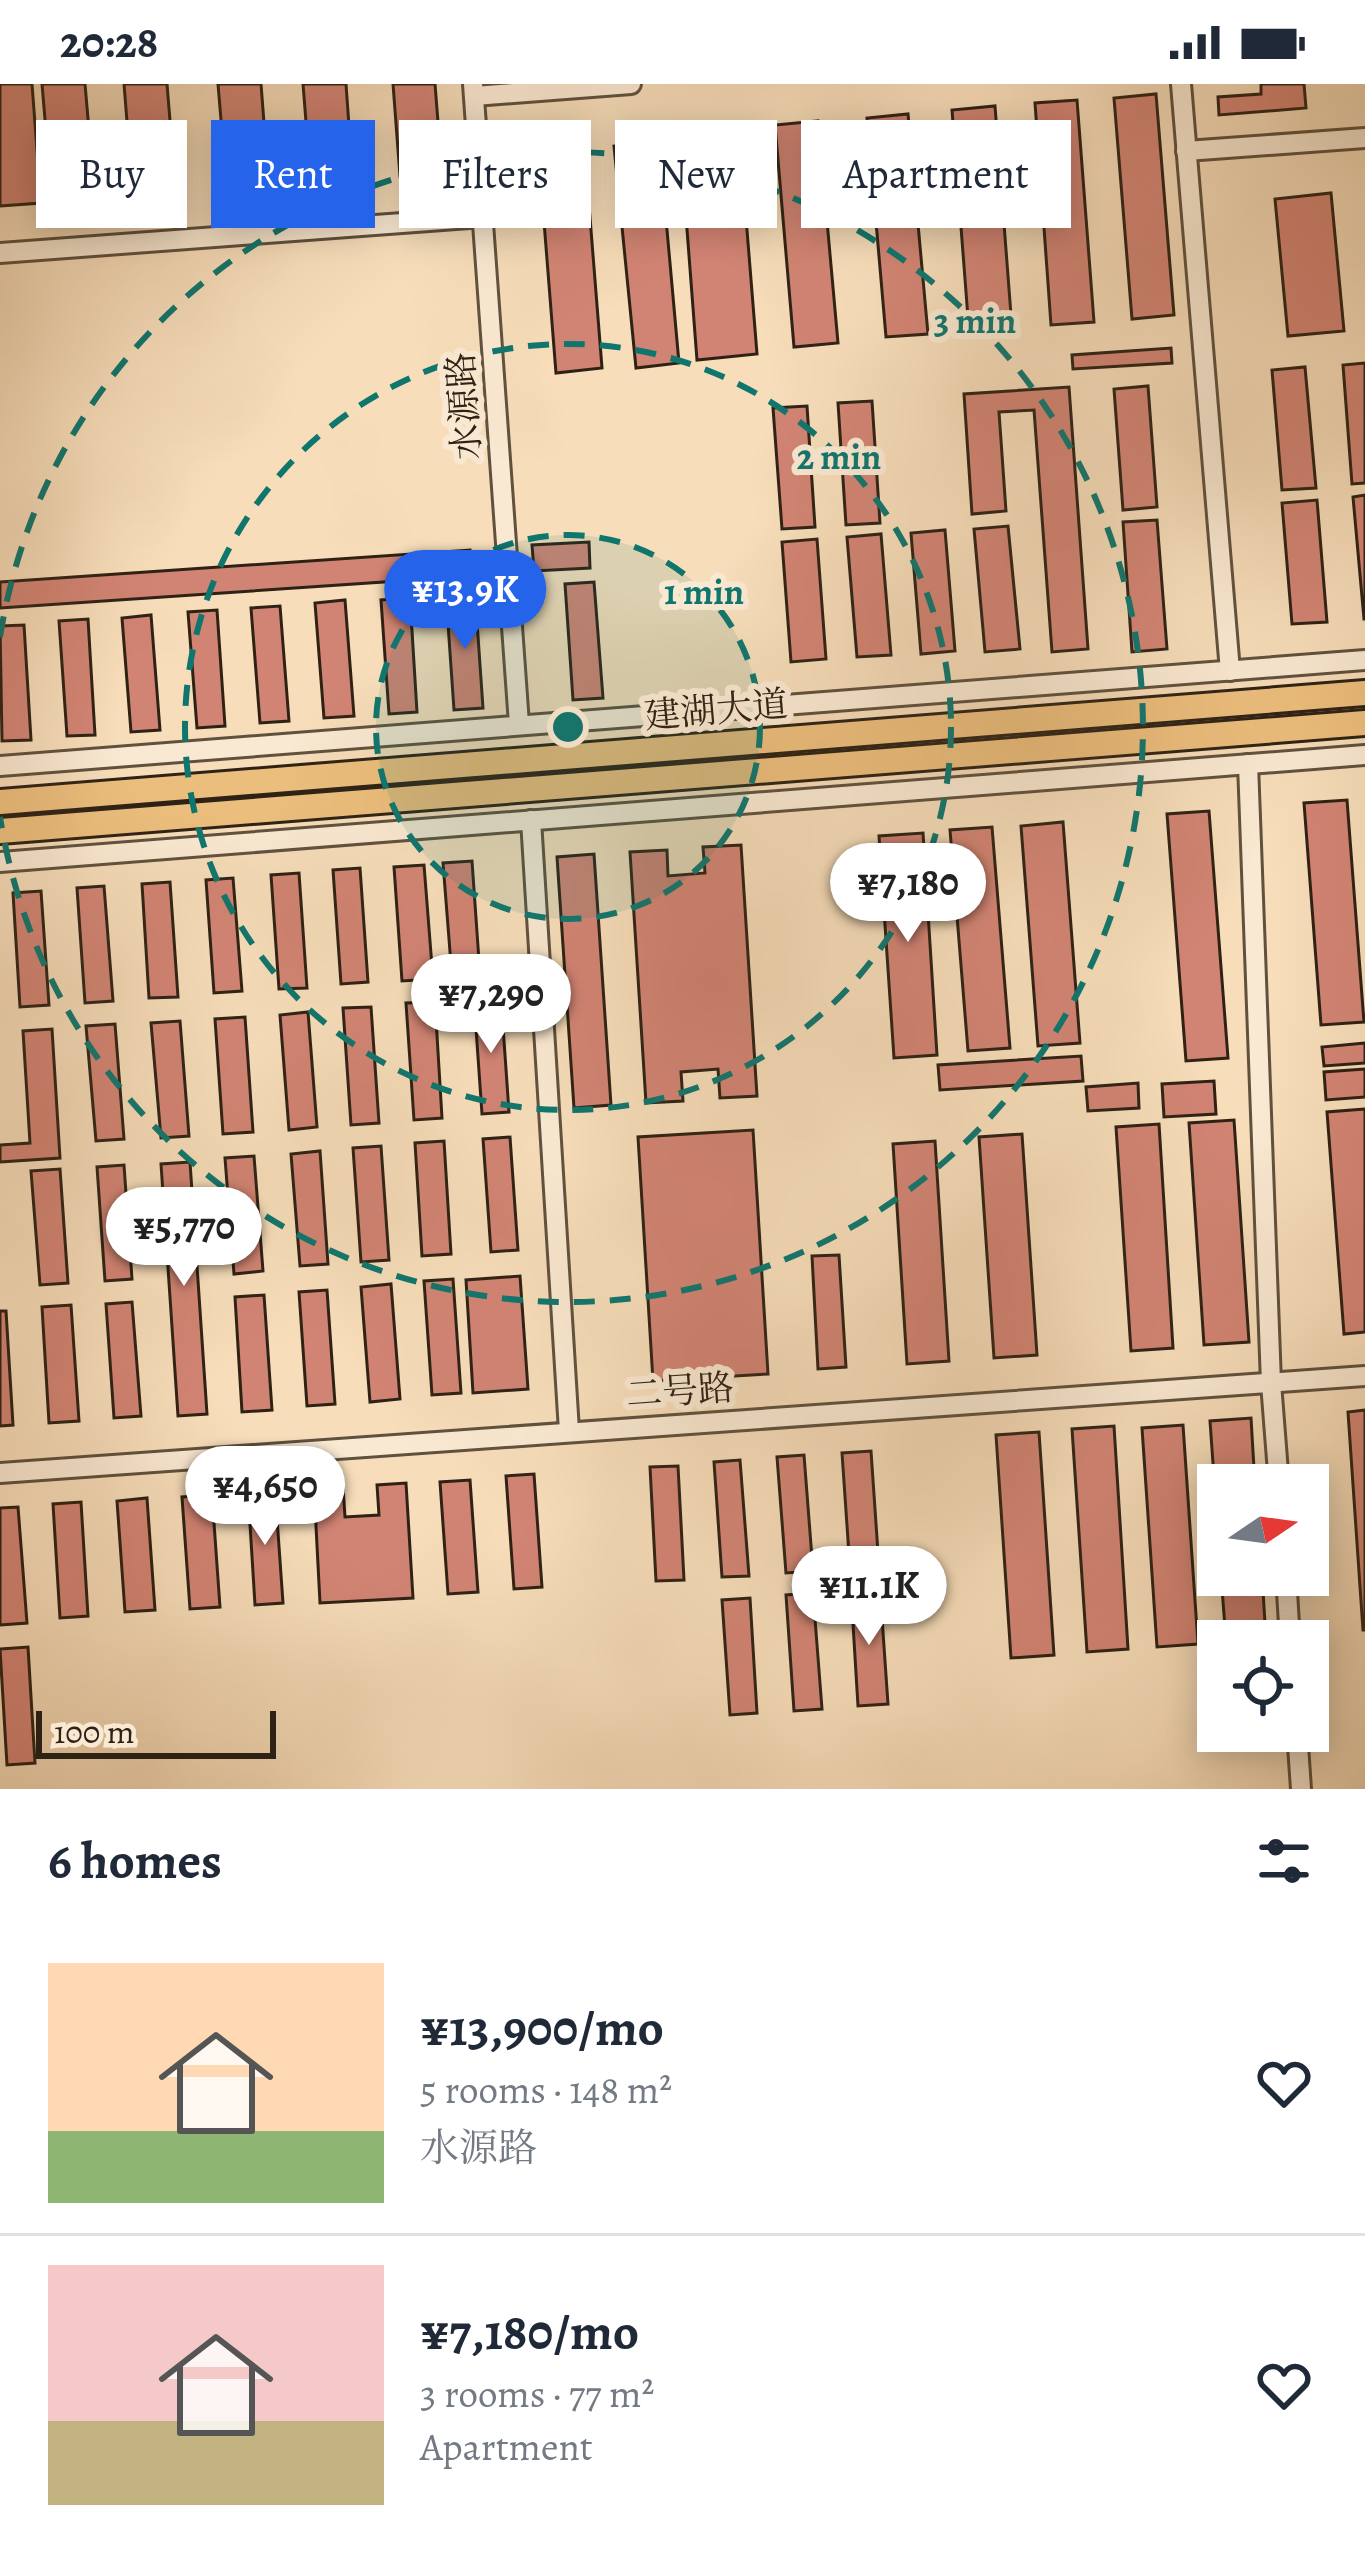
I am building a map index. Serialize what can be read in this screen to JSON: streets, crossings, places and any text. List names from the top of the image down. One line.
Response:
{"streets":{"main road":["建湖大道"],"street":["水源路","二号路"]},"scale_bar":"100 m","north":"right","page":{"status":"20:28","chip":["Buy","Rent","Filters","New","Apartment"],"price":["¥13.9K","¥7,180","¥7,290","¥5,770","¥4,650","¥11.1K"],"scale":"100 m","heading":"6 homes","list":[{"name":"¥13,900/mo","note":"5 rooms · 148 m² · 水源路"},{"name":"¥7,180/mo","note":"3 rooms · 77 m² · Apartment"}]},"rings":["3 min","2 min","1 min"]}
